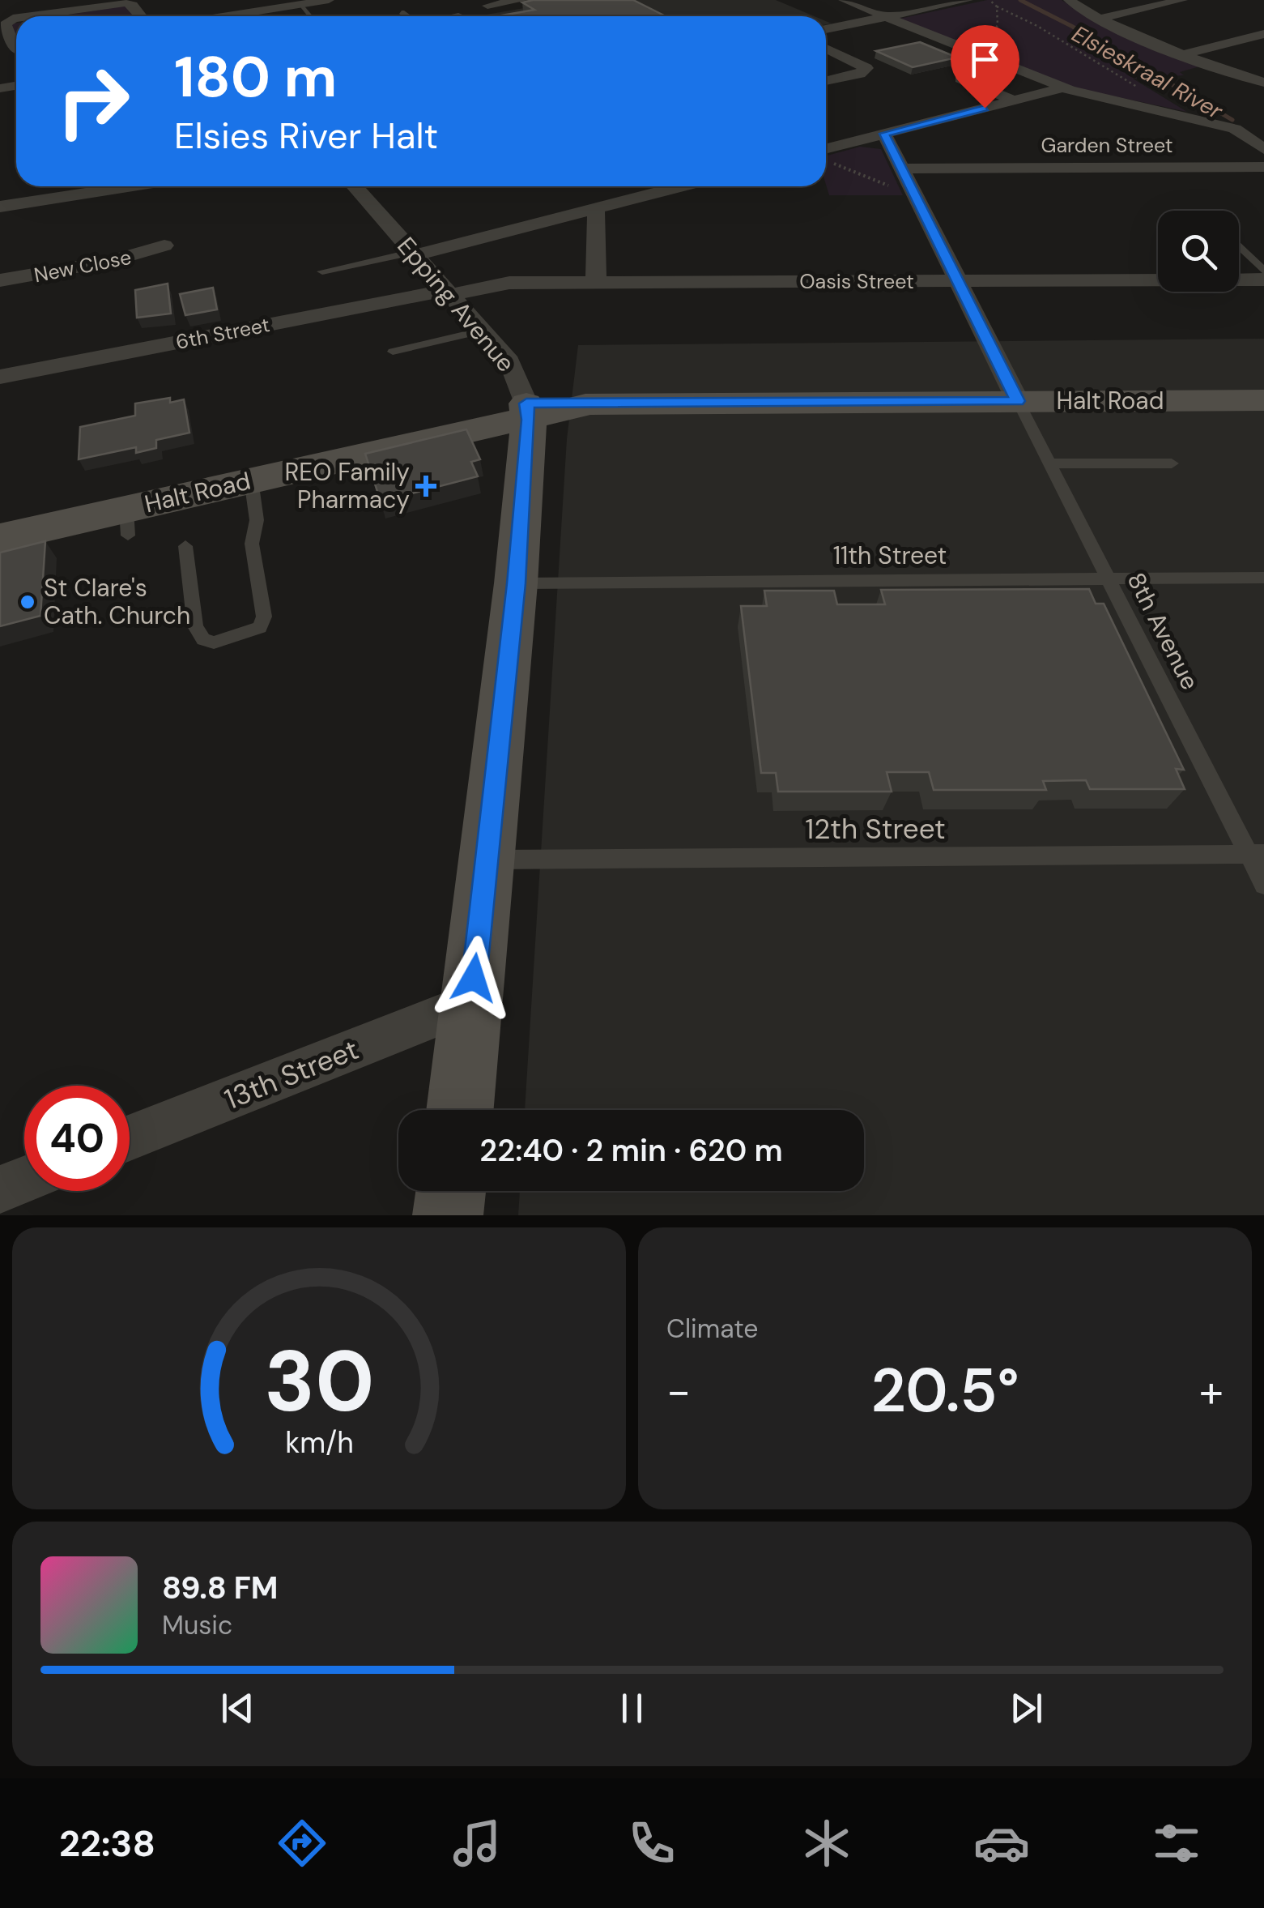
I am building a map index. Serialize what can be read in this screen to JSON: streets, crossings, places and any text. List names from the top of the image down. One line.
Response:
{"streets":{"street":["Garden Street","New Close","Oasis Street","Epping Avenue","6th Street","Halt Road","13th Street"],"lane":["11th Street","8th Avenue","12th Street"]},"crossings":[["Oasis Street","Epping Avenue"],["Oasis Street","6th Street"],["Epping Avenue","6th Street"],["Epping Avenue","Halt Road"],["Epping Avenue","11th Street"],["Epping Avenue","12th Street"],["Epping Avenue","13th Street"],["Halt Road","8th Avenue"],["11th Street","8th Avenue"],["8th Avenue","12th Street"]],"water":["Elsieskraal River"],"places":{"health":["REO Family Pharmacy"],"other":["St Clare's Cath. Church"]},"page":{"turn":["180 m","Elsies River Halt"],"limit":"40","trip":"22:40 · 2 min · 620 m","tile":"Climate","heat":["−","20.5°","+"],"song":["89.8 FM","Music"],"tabs":"22:38","gauge":["30","km/h"]}}
